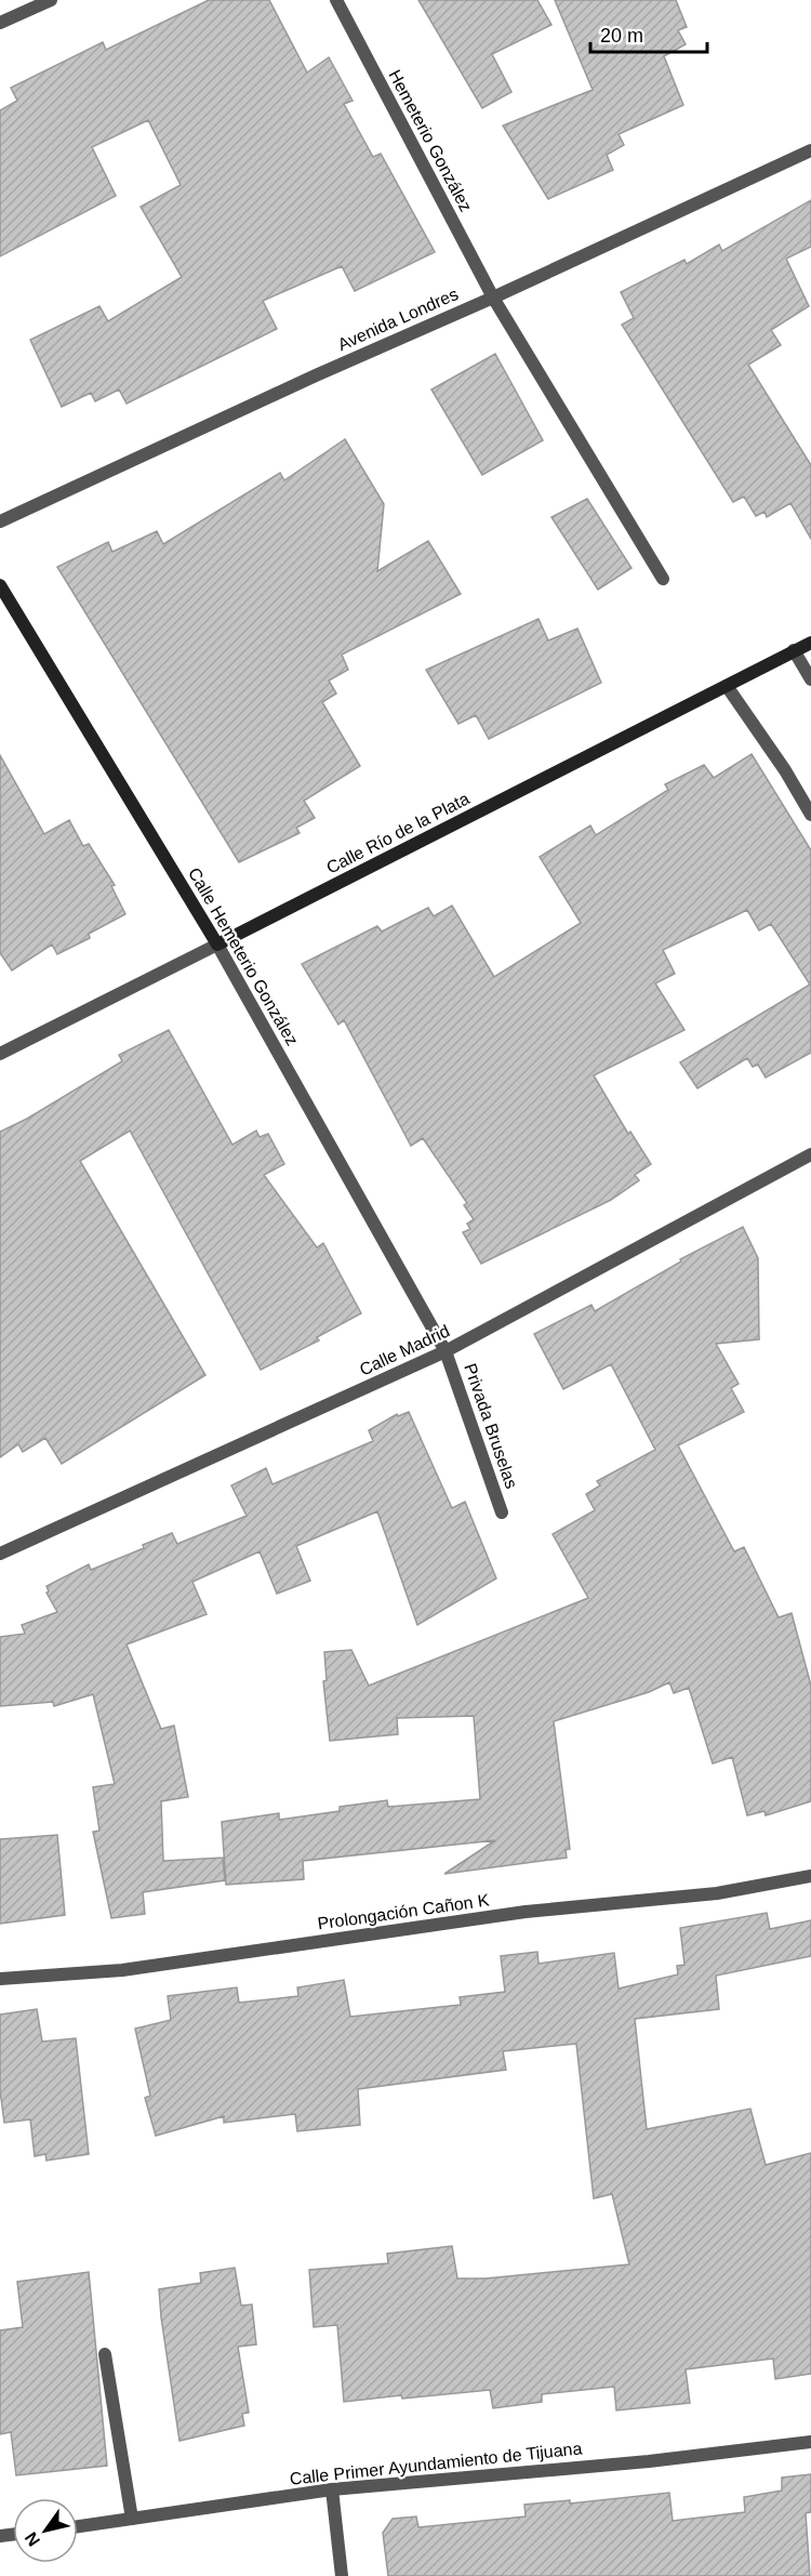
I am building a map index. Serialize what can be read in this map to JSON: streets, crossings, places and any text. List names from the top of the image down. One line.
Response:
{"streets":{"main road":["Calle Río de la Plata","Calle Hemeterio González"],"street":["Hemeterio González","Avenida Londres","Calle Madrid","Privada Bruselas","Prolongación Cañon K","Calle Primer Ayundamiento de Tijuana"]},"crossings":[["Hemeterio González","Avenida Londres"],["Calle Río de la Plata","Calle Hemeterio González"],["Calle Hemeterio González","Calle Madrid"],["Calle Hemeterio González","Privada Bruselas"],["Calle Madrid","Privada Bruselas"]],"scale_bar":"20 m","north":"bottom left"}
